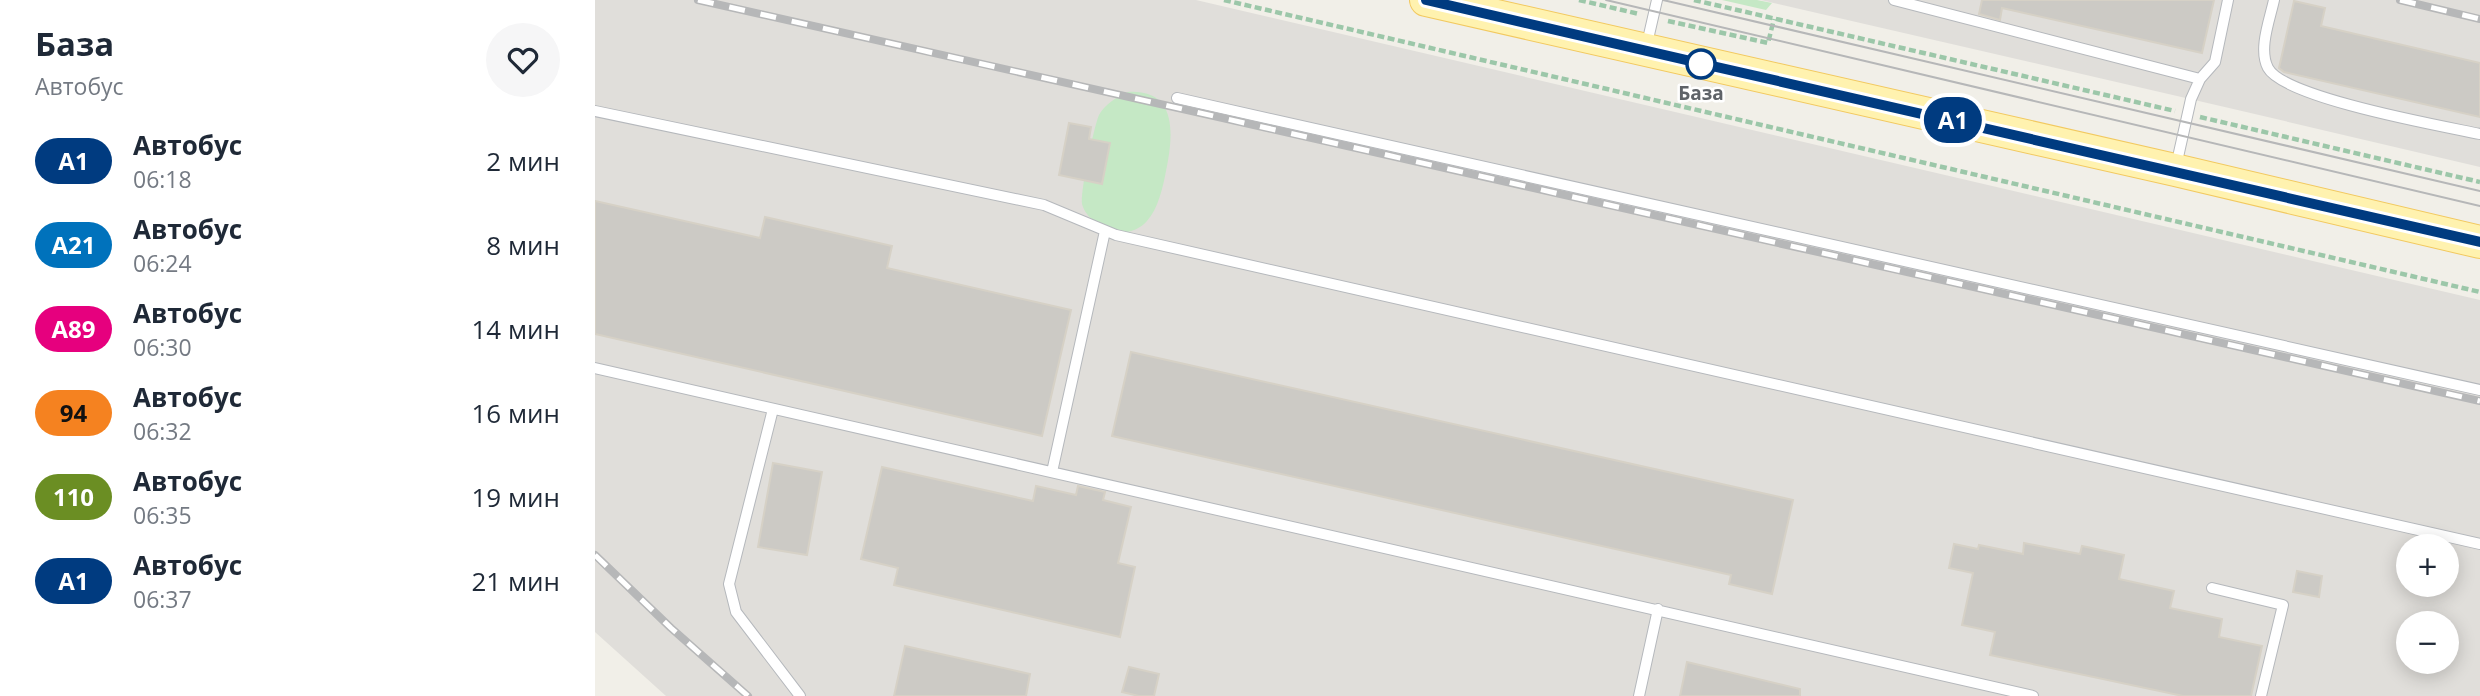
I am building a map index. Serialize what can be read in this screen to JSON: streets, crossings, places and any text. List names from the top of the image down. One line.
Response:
{"places":["База"],"lines":["bus line А1"],"page":{"heading":["База","Автобус"],"on_map":"А1","list":[{"mark":"А1","name":"Автобус","note":"06:18","value":"2 мин"},{"mark":"А21","name":"Автобус","note":"06:24","value":"8 мин"},{"mark":"А89","name":"Автобус","note":"06:30","value":"14 мин"},{"mark":"94","name":"Автобус","note":"06:32","value":"16 мин"},{"mark":"110","name":"Автобус","note":"06:35","value":"19 мин"},{"mark":"А1","name":"Автобус","note":"06:37","value":"21 мин"}],"map_buttons":["+","−"]}}
